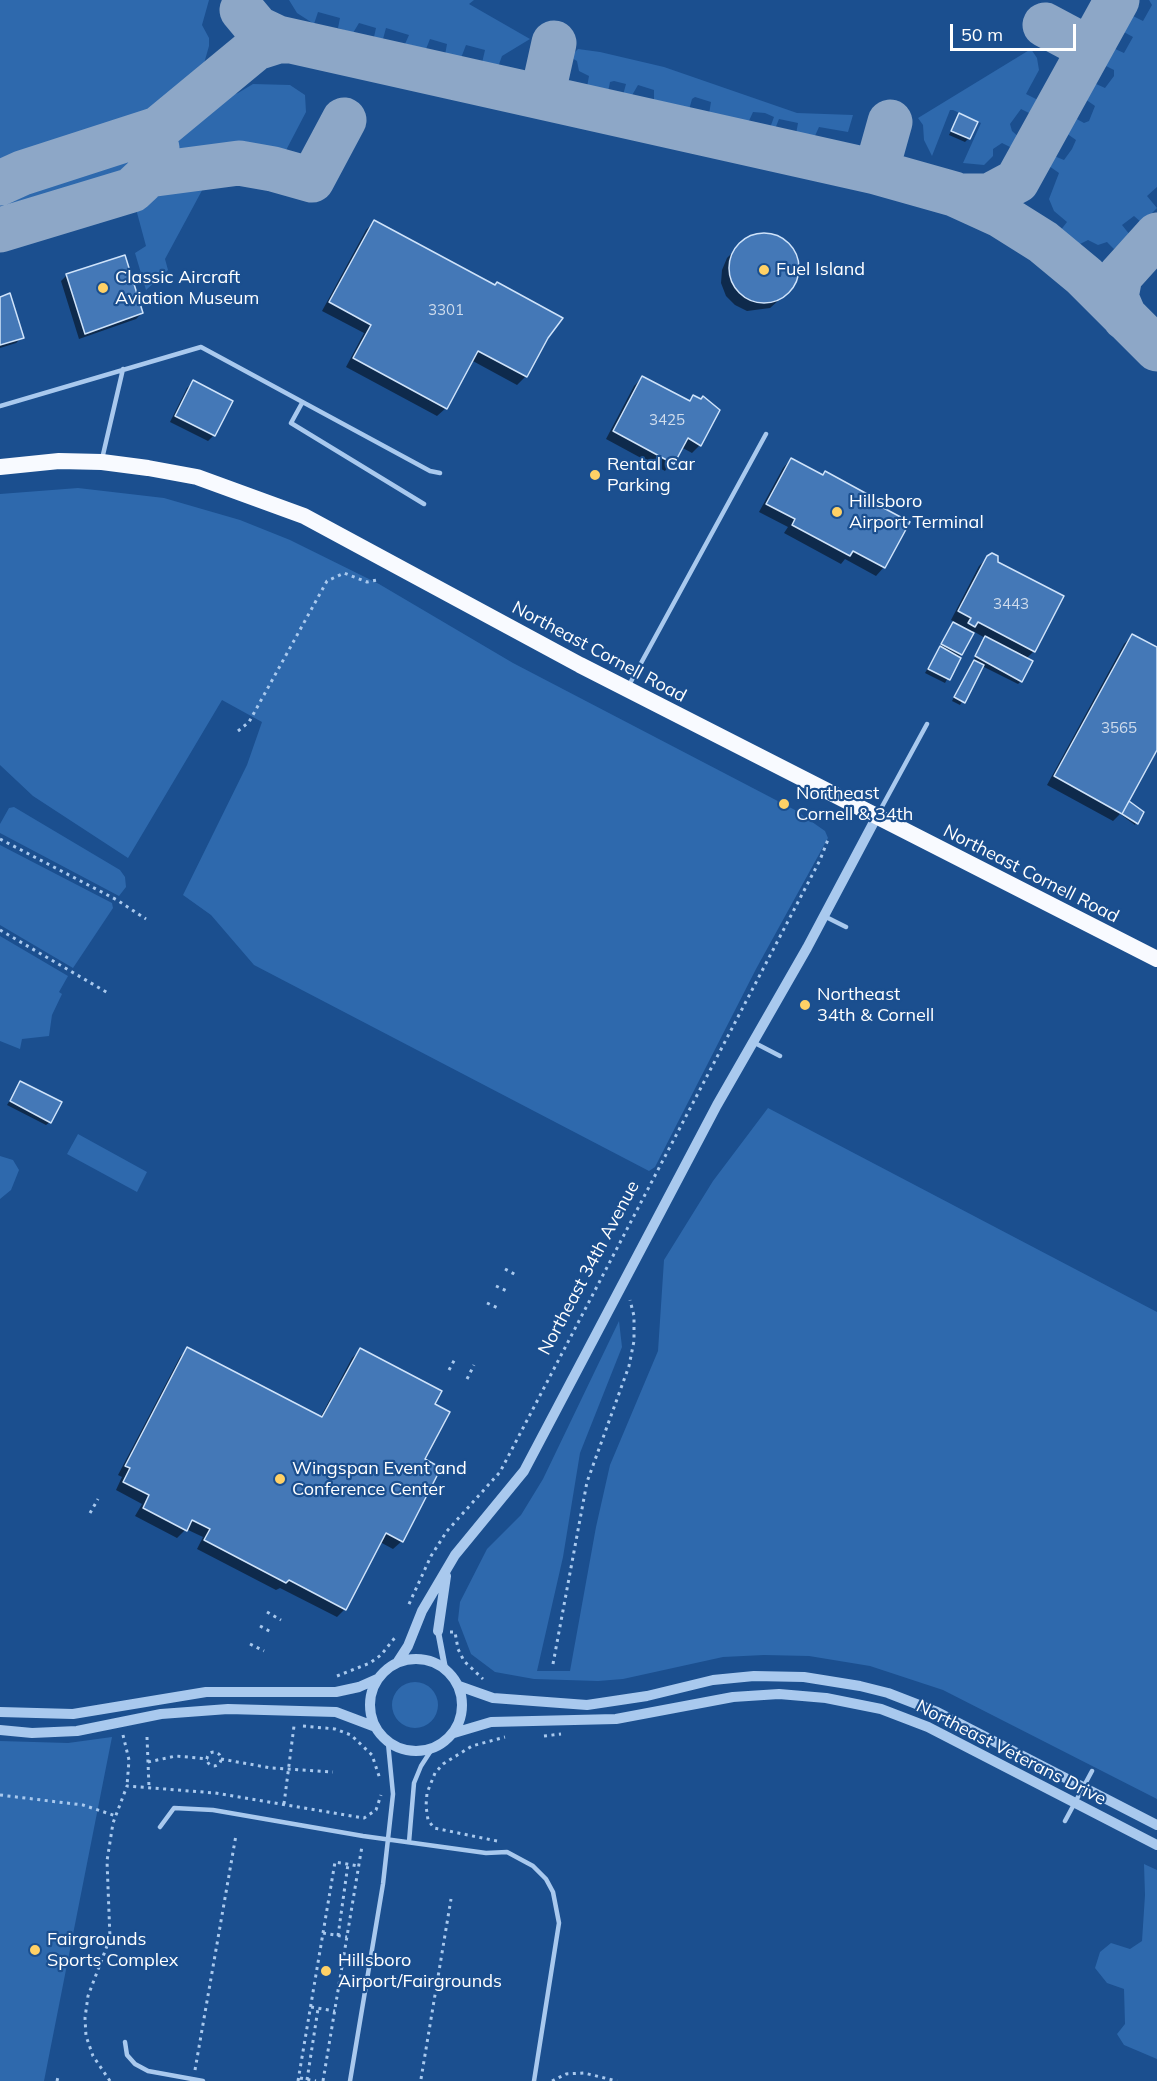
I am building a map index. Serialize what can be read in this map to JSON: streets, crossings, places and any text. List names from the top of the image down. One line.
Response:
{"streets":{"highway":["Northeast Cornell Road"],"street":["Northeast 34th Avenue","Northeast Veterans Drive"]},"crossings":[["Northeast Cornell Road","Northeast 34th Avenue"],["Northeast 34th Avenue","Northeast Veterans Drive"]],"places":["Fuel Island","Classic Aircraft Aviation Museum","Rental Car Parking","Hillsboro Airport Terminal","Northeast Cornell & 34th","Northeast 34th & Cornell","Wingspan Event and Conference Center","Fairgrounds Sports Complex","Hillsboro Airport/Fairgrounds"],"house_numbers":["3301","3425","3443","3565"],"scale_bar":"50 m"}
